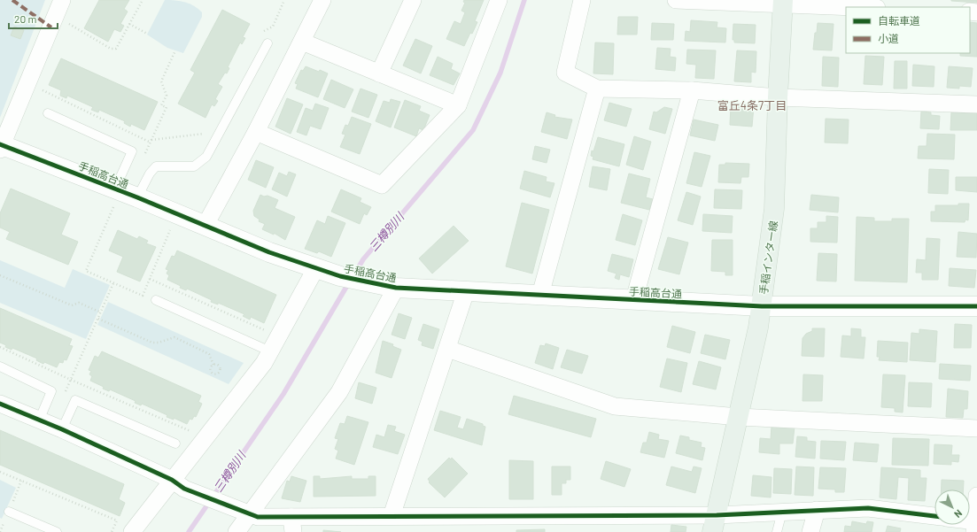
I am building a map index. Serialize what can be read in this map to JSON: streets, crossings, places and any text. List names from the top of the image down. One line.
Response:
{"streets":{"main road":["手稲インター線"],"street":["手稲高台通"]},"crossings":[["手稲高台通","手稲インター線"]],"districts":["富丘4条7丁目"],"water":["三樽別川"],"legend":["自転車道","小道"],"scale_bar":"20 m","north":"bottom right"}
